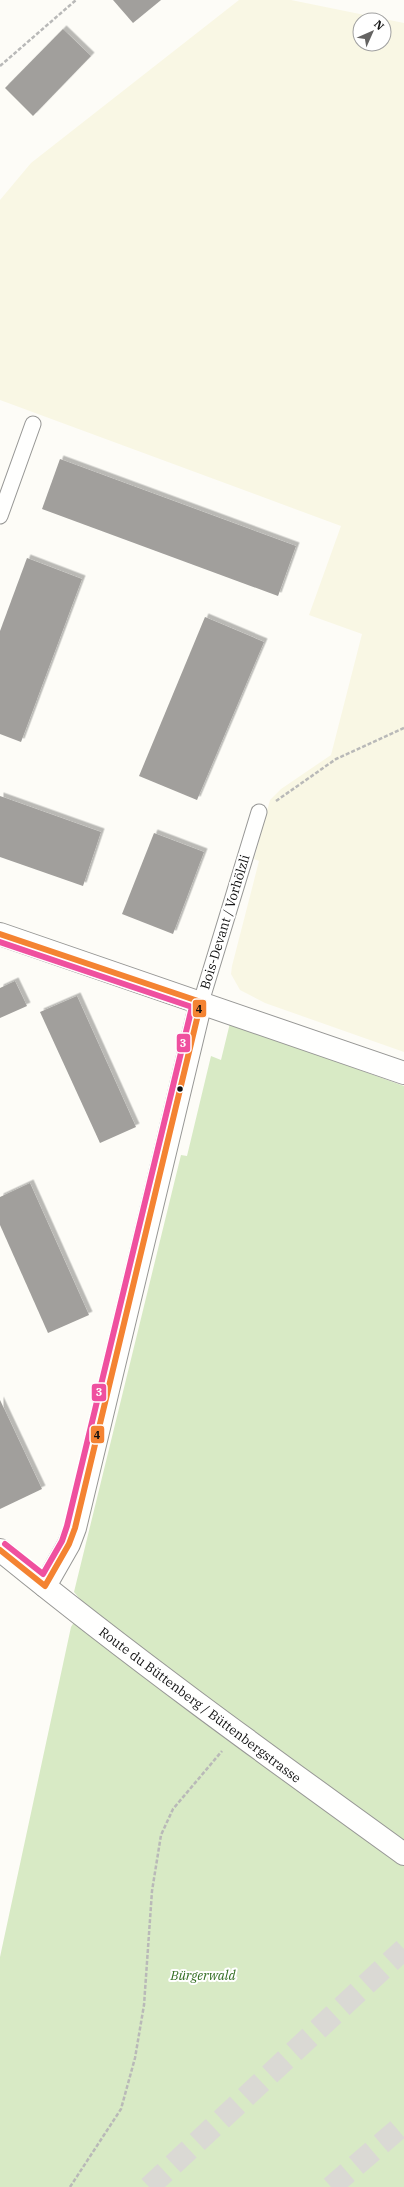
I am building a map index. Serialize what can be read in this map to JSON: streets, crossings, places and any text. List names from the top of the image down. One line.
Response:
{"streets":{"street":["Bois-Devant / Vorhölzli","Route du Büttenberg / Büttenbergstrasse"]},"crossings":[["Bois-Devant / Vorhölzli","Route du Büttenberg / Büttenbergstrasse"]],"parks":["Bürgerwald"],"lines":["transit line 4","transit line 3"],"north":"top right"}
